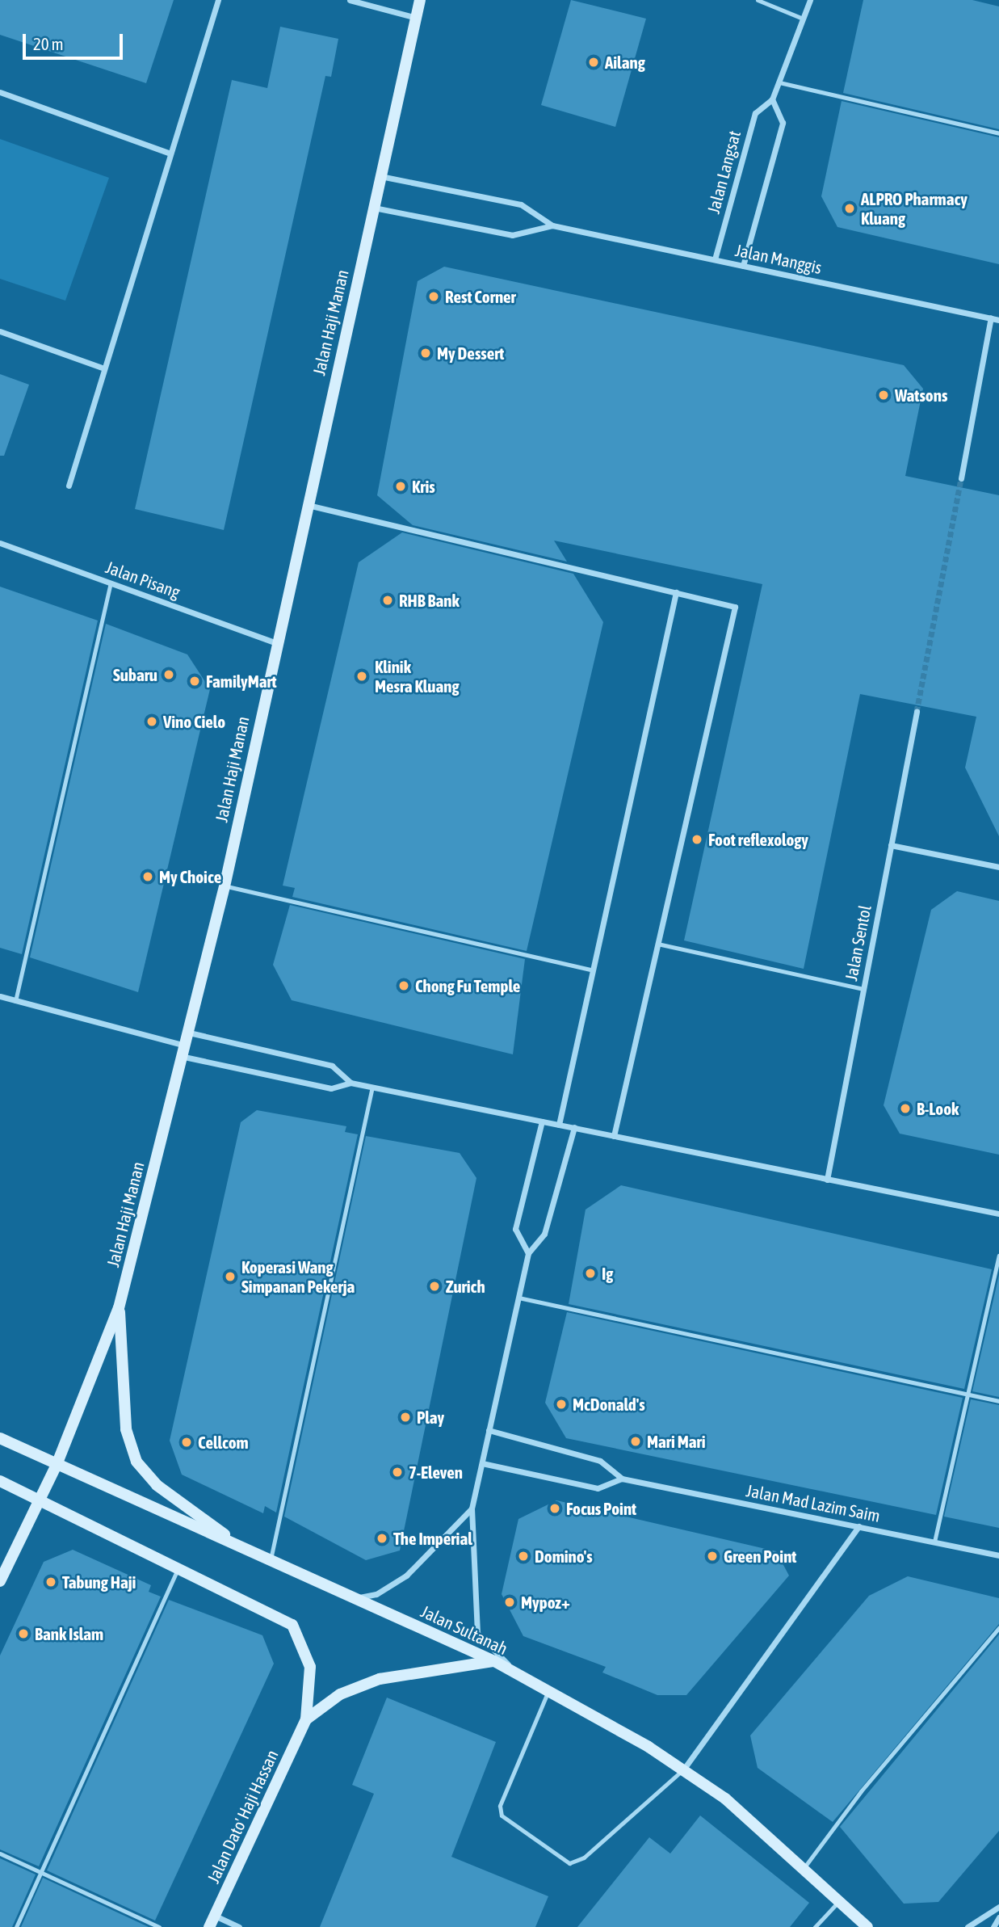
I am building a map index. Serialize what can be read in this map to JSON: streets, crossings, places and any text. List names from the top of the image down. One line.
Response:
{"streets":{"street":["Jalan Langsat","Jalan Manggis","Jalan Haji Manan","Jalan Pisang","Jalan Sentol","Jalan Mad Lazim Saim","Jalan Sultanah","Jalan Dato' Haji Hassan"]},"crossings":[["Jalan Langsat","Jalan Manggis"],["Jalan Haji Manan","Jalan Pisang"],["Jalan Haji Manan","Jalan Sultanah"]],"places":["Ailang","ALPRO Pharmacy Kluang","Rest Corner","My Dessert","Watsons","Kris","RHB Bank","Subaru","Klinik Mesra Kluang","FamilyMart","Vino Cielo","Foot reflexology","My Choice","Chong Fu Temple","B-Look","Ig","Koperasi Wang Simpanan Pekerja","Zurich","McDonald's","Play","Mari Mari","Cellcom","7-Eleven","Focus Point","The Imperial","Domino's","Green Point","Tabung Haji","Mypoz+","Bank Islam"],"scale_bar":"20 m"}
